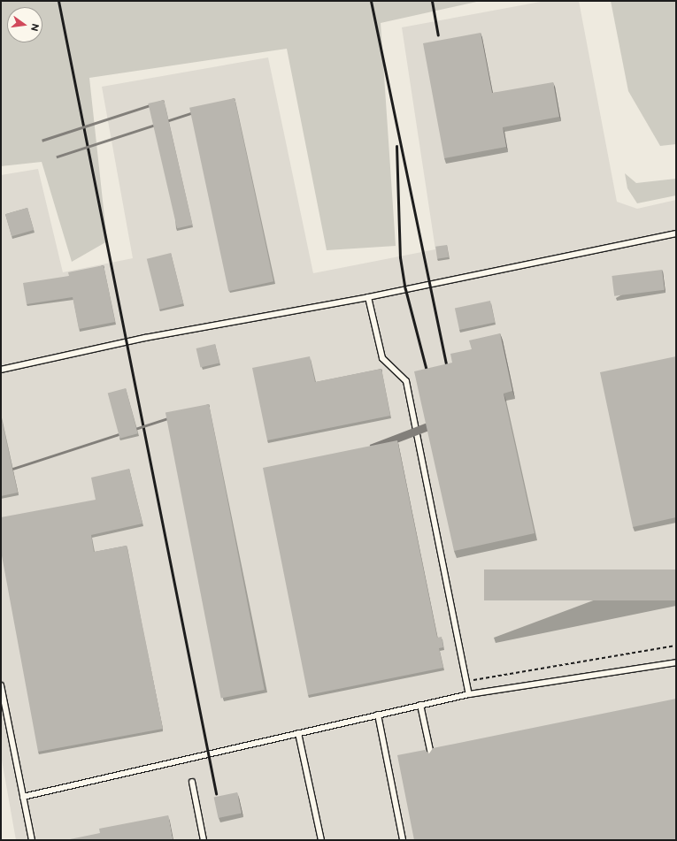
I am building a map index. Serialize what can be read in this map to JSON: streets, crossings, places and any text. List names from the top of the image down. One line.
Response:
{"north":"right"}
